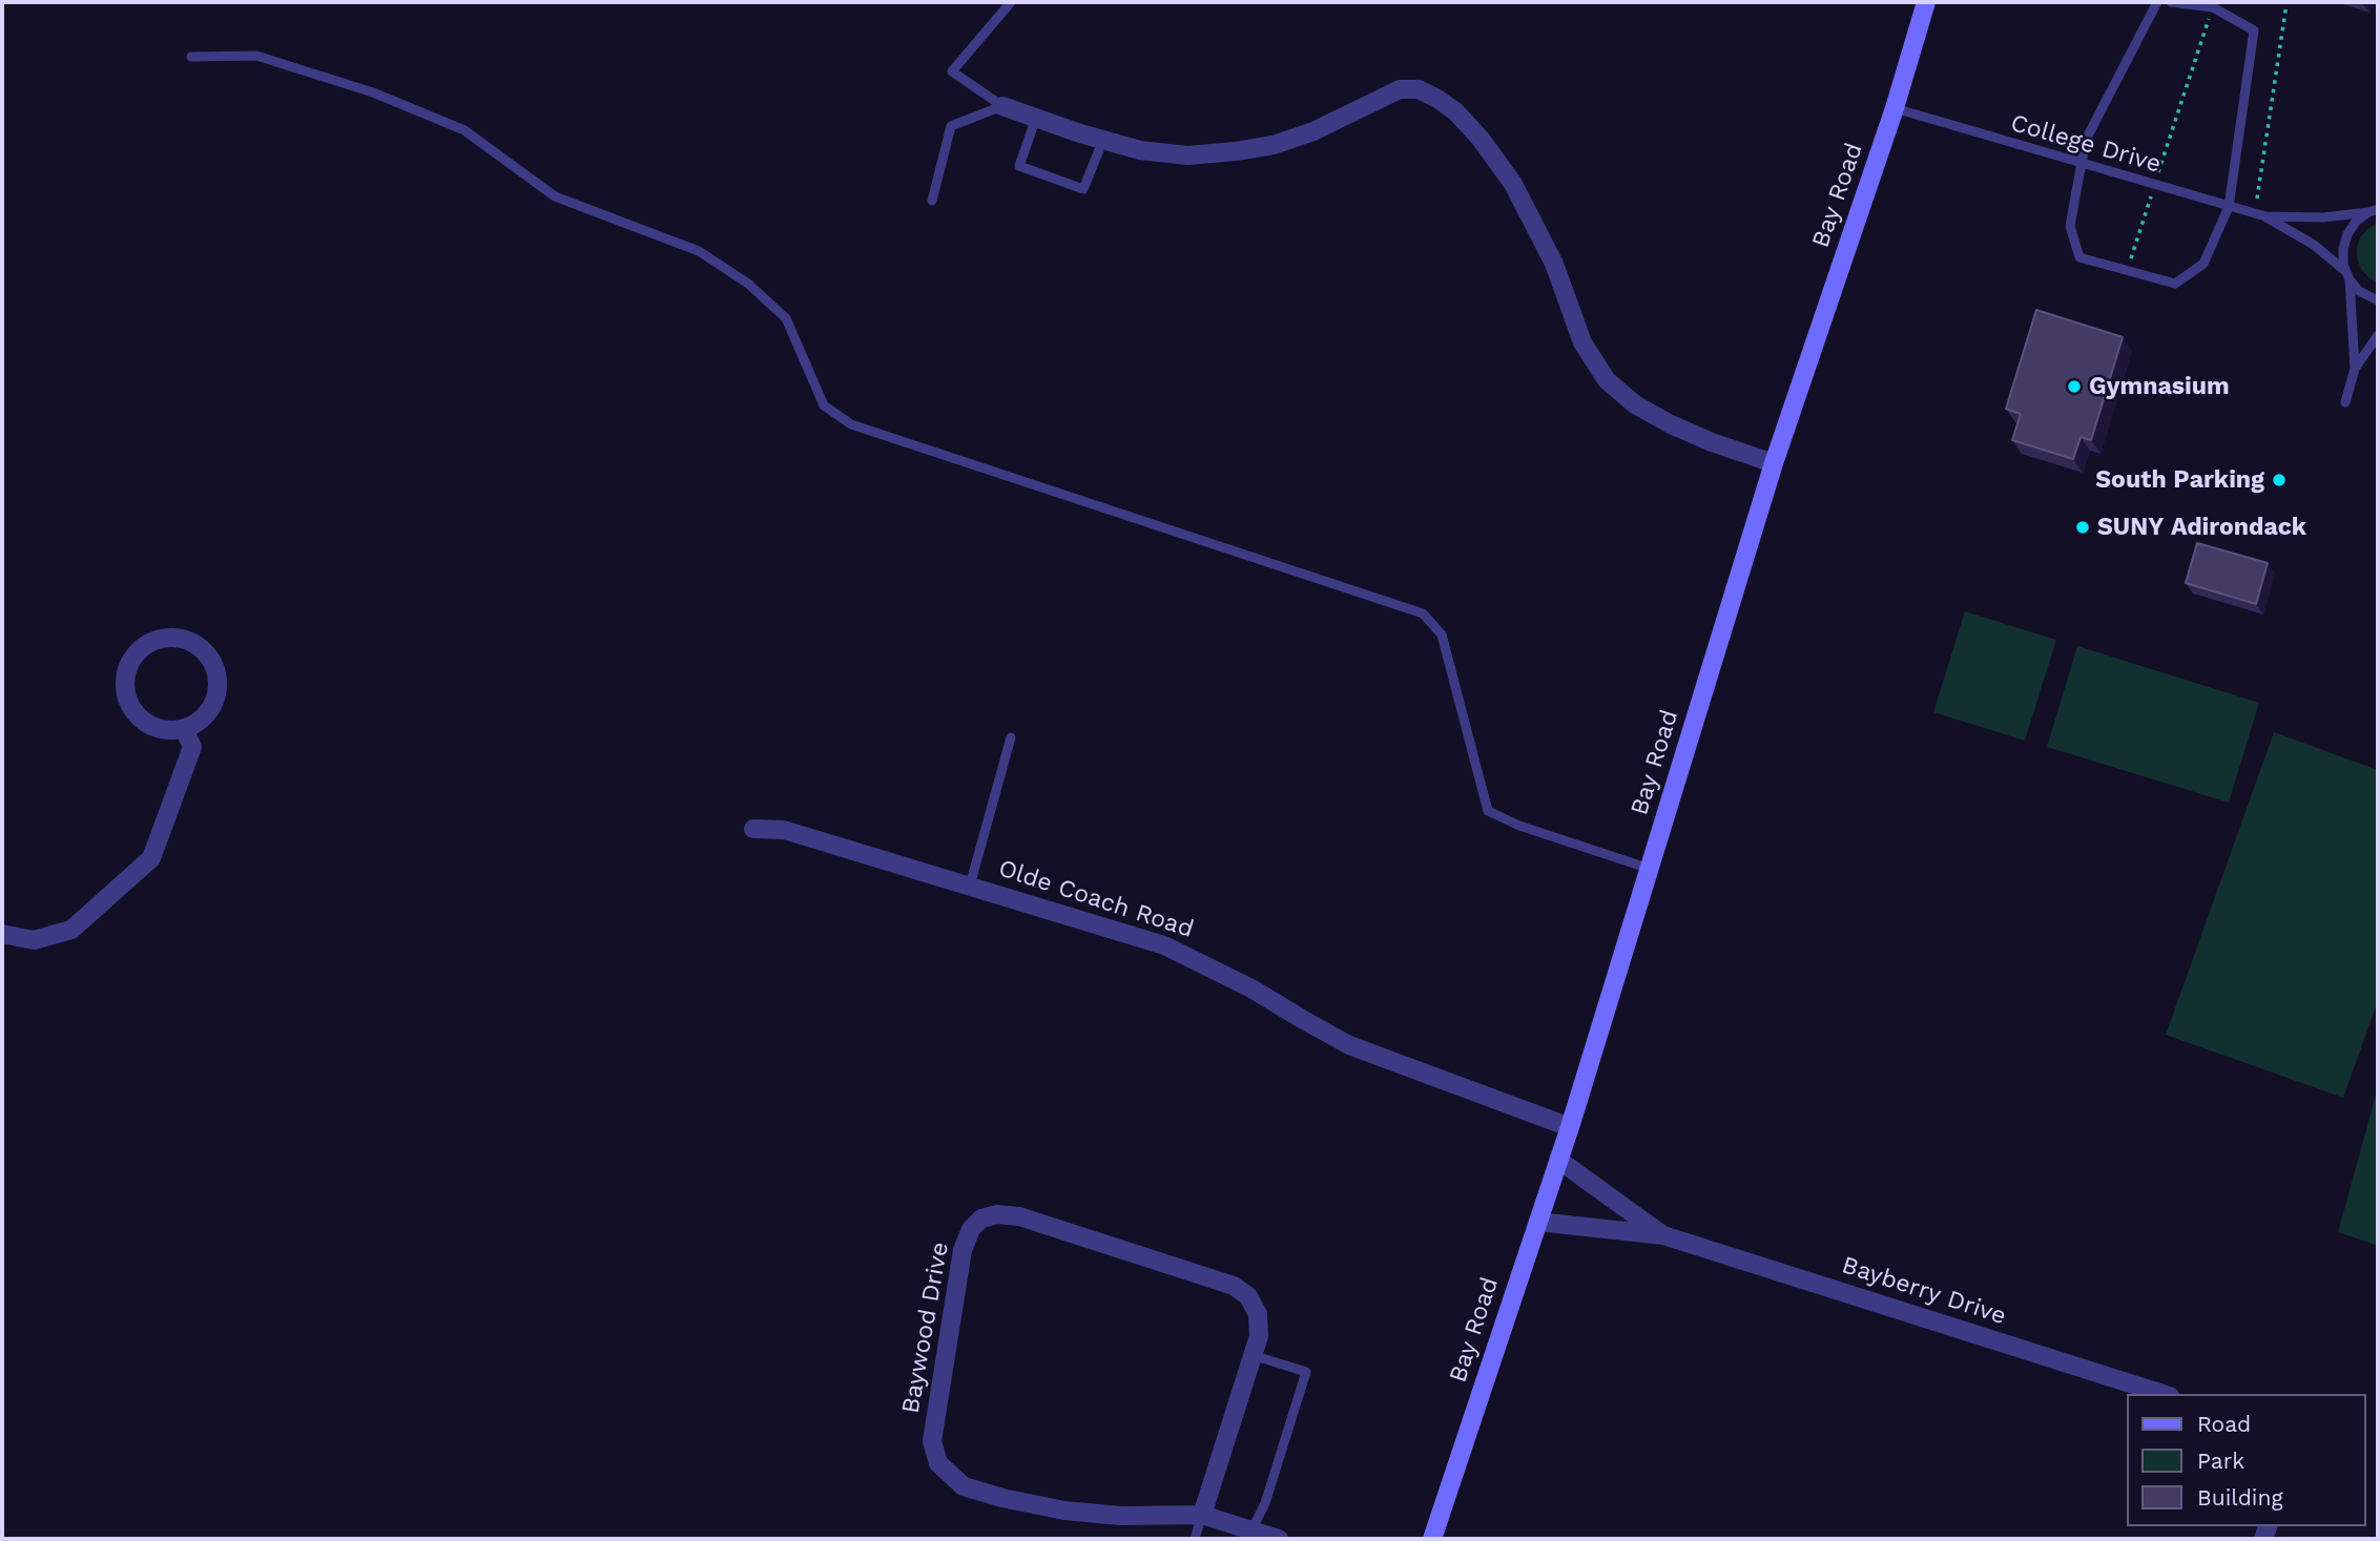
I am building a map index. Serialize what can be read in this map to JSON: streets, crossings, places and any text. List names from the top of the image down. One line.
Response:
{"streets":{"street":["Bay Road","Olde Coach Road","Bayberry Drive","Baywood Drive"],"lane":["College Drive"]},"crossings":[["College Drive","Bay Road"],["Bay Road","Olde Coach Road"],["Bay Road","Bayberry Drive"]],"places":["Gymnasium","South Parking","SUNY Adirondack"],"legend":["Road","Park","Building"]}
